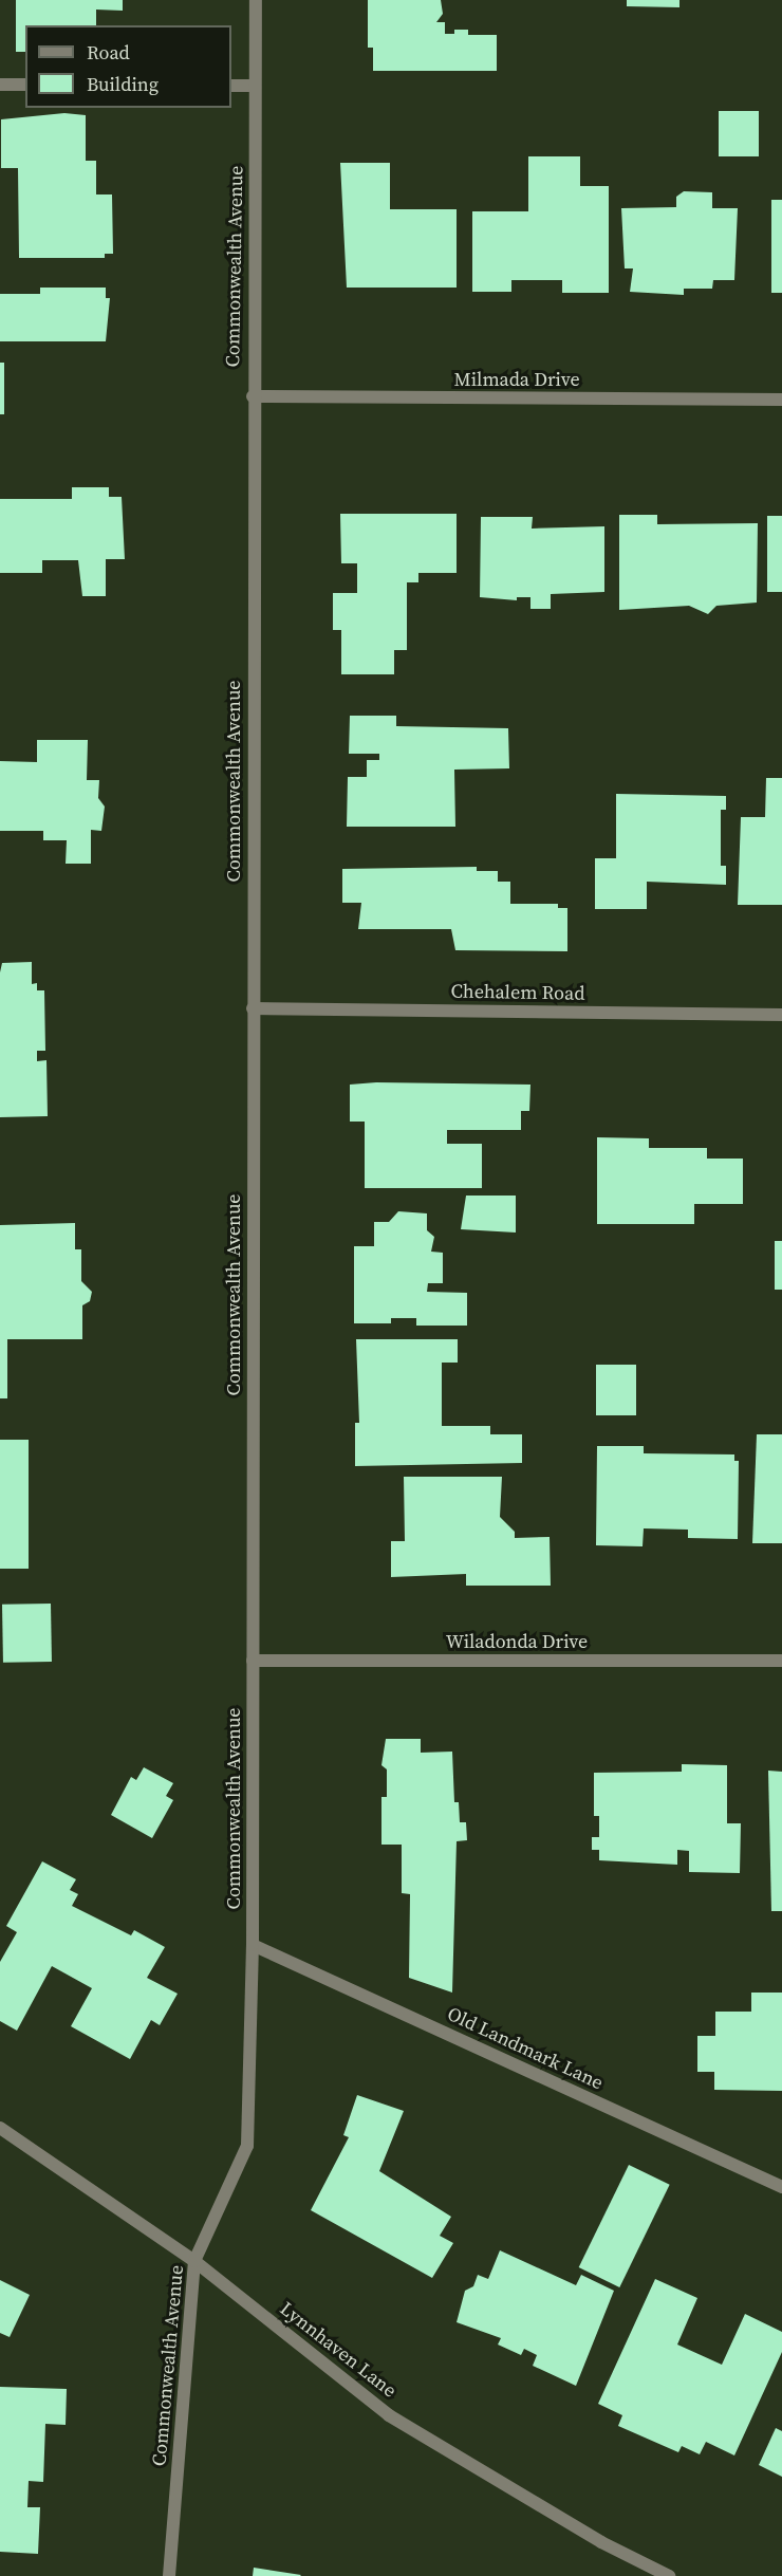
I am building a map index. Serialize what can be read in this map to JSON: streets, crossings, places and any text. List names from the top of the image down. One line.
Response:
{"streets":{"street":["Commonwealth Avenue","Milmada Drive","Chehalem Road","Wiladonda Drive","Old Landmark Lane","Lynnhaven Lane"]},"crossings":[["Commonwealth Avenue","Milmada Drive"],["Commonwealth Avenue","Chehalem Road"],["Commonwealth Avenue","Wiladonda Drive"],["Commonwealth Avenue","Old Landmark Lane"],["Commonwealth Avenue","Lynnhaven Lane"]],"legend":["Road","Building"]}
